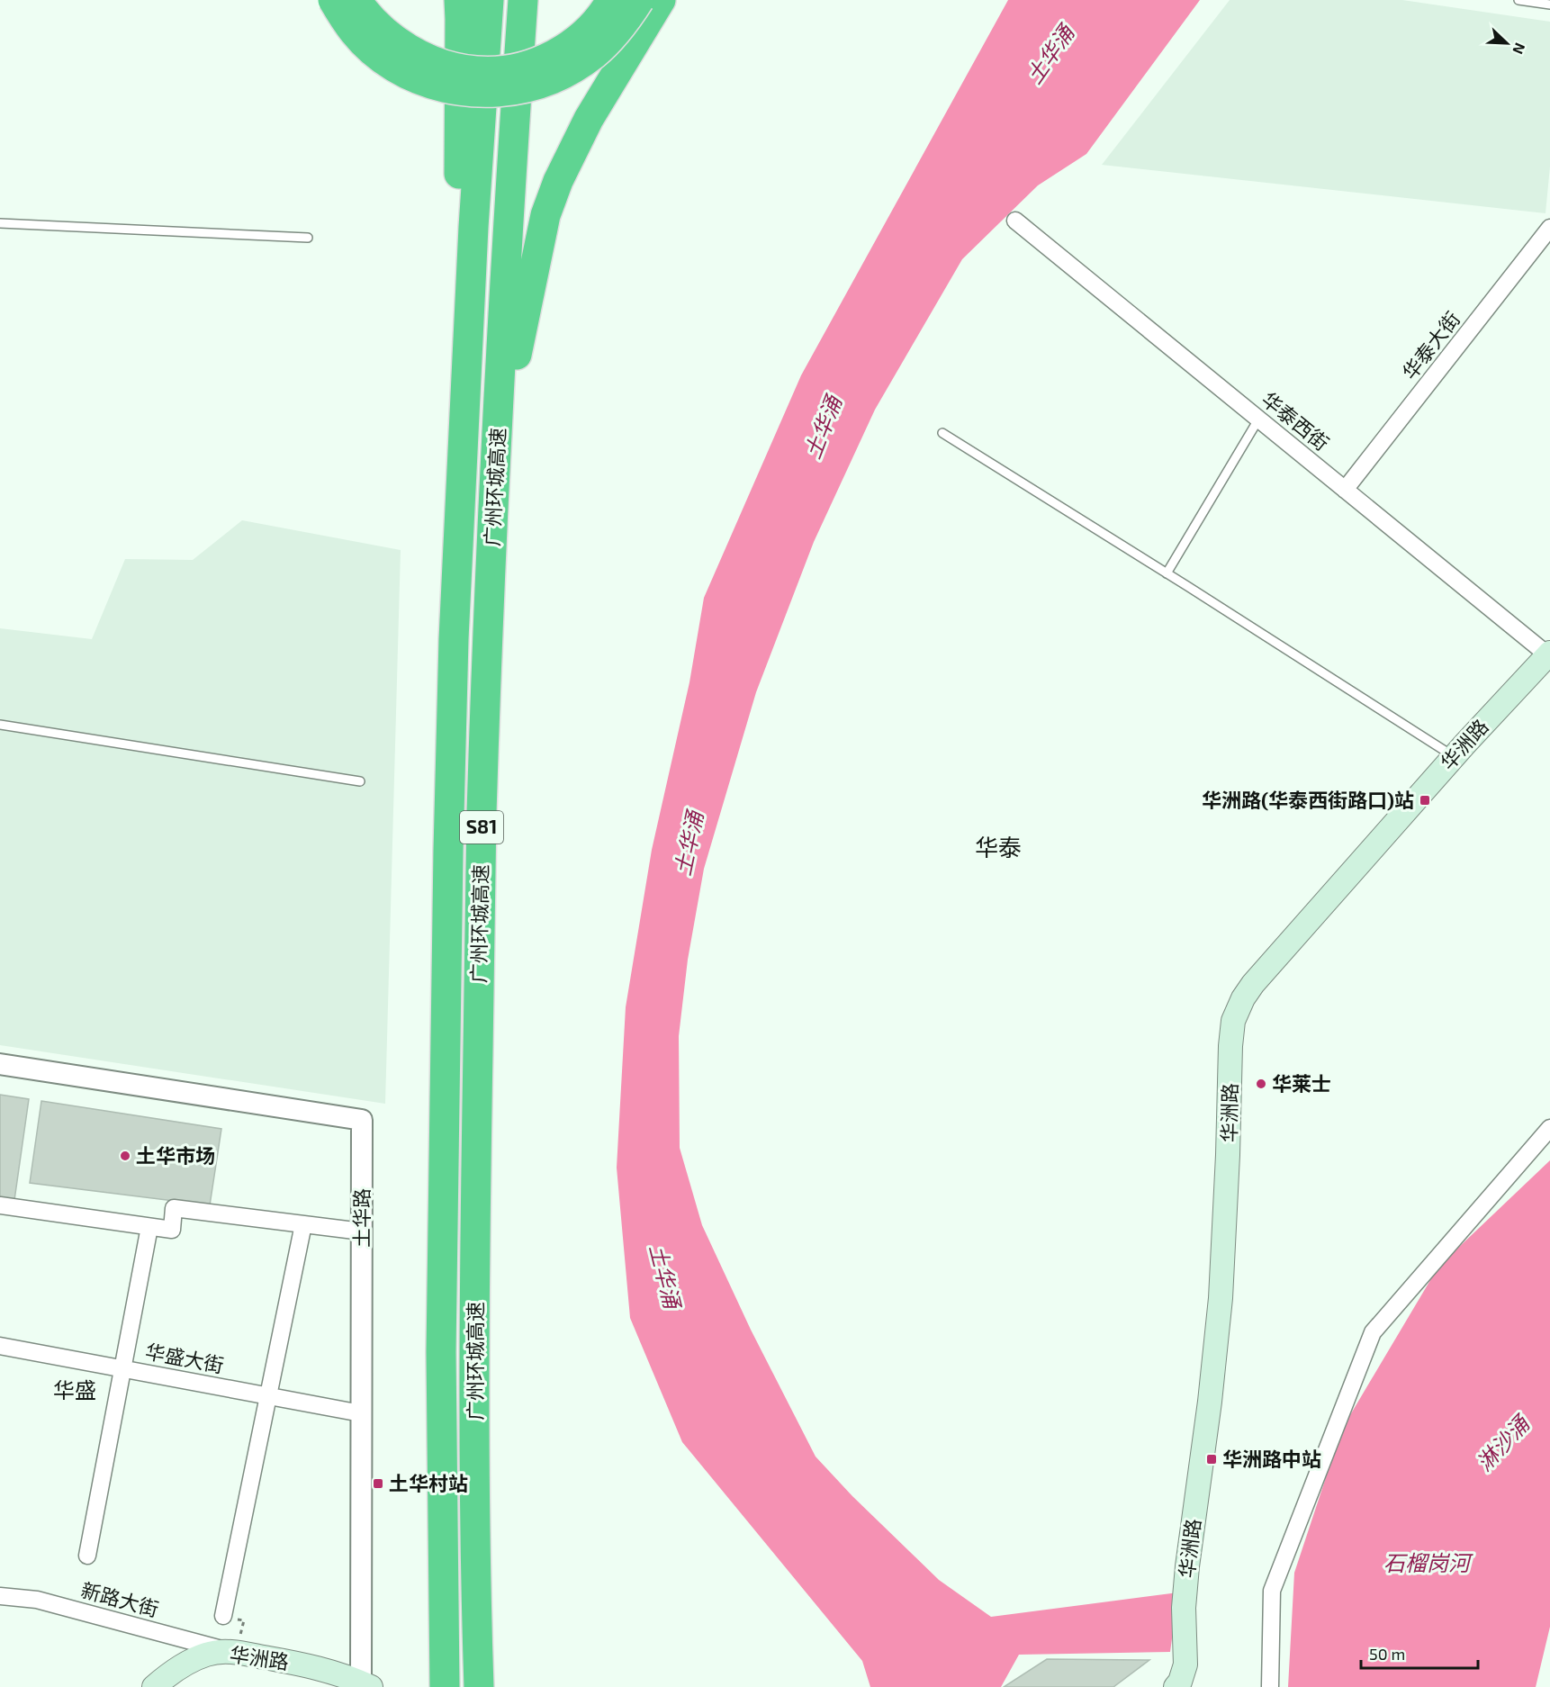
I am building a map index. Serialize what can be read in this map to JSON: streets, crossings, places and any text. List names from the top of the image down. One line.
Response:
{"streets":{"highway":["广州环城高速","S81"],"main road":["华洲路"],"street":["华泰大街","华泰西街","土华路","华盛大街","新路大街"]},"crossings":[["华泰大街","华泰西街"],["华泰西街","华洲路"],["华洲路","土华路"],["华洲路","新路大街"],["土华路","华盛大街"]],"districts":["华泰","华盛"],"water":["土华涌","淋沙涌","石榴岗河"],"places":{"transit":["华洲路(华泰西街路口)站","华洲路中站","土华村站"],"other":["华莱士","土华市场"]},"scale_bar":"50 m","north":"bottom right"}
